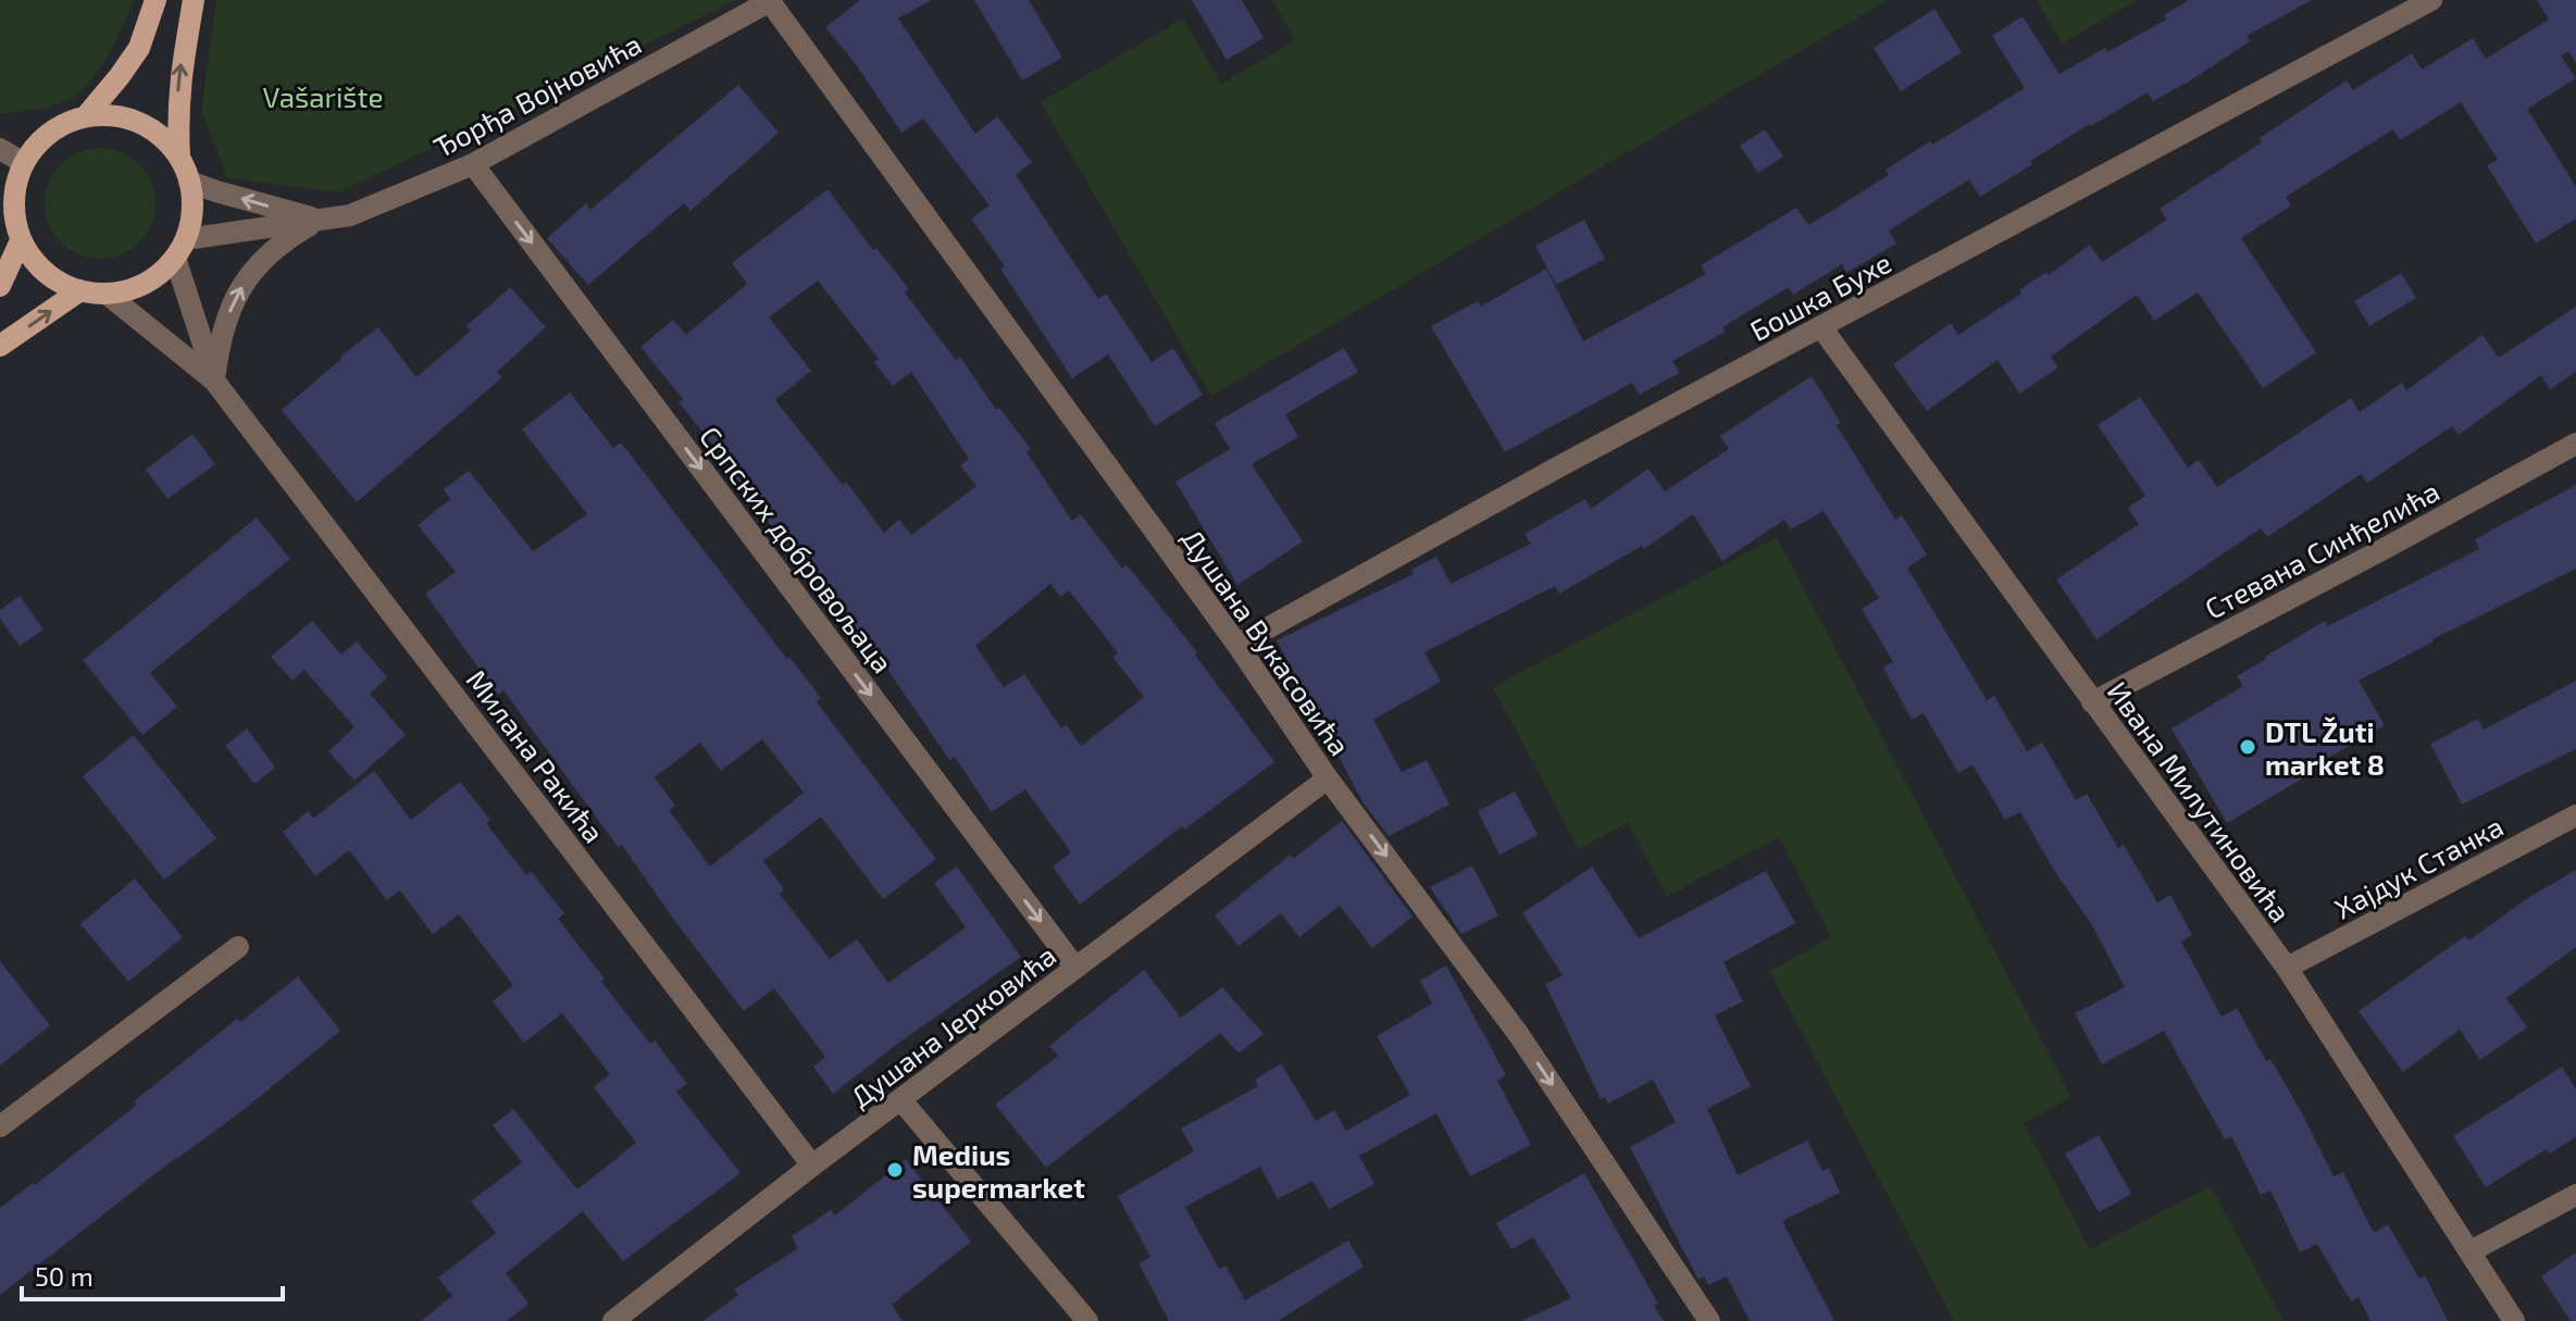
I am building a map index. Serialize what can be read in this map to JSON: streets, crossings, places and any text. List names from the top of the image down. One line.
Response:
{"streets":{"street":["Ђорђа Војновића","Бошка Бухе","Српских добровољаца","Стевана Синђелића","Душана Вукасовића","Милана Ракића","Ивана Милутиновића","Хајдук Станка","Душана Јерковића"]},"crossings":[["Ђорђа Војновића","Српских добровољаца"],["Ђорђа Војновића","Душана Вукасовића"],["Ђорђа Војновића","Милана Ракића"],["Бошка Бухе","Душана Вукасовића"],["Бошка Бухе","Ивана Милутиновића"],["Српских добровољаца","Душана Јерковића"],["Стевана Синђелића","Ивана Милутиновића"],["Душана Вукасовића","Душана Јерковића"],["Милана Ракића","Душана Јерковића"],["Ивана Милутиновића","Хајдук Станка"]],"one_way":["Српских добровољаца","Душана Вукасовића"],"parks":["Vašarište"],"places":["DTL Žuti market 8","Medius supermarket"],"scale_bar":"50 m"}
